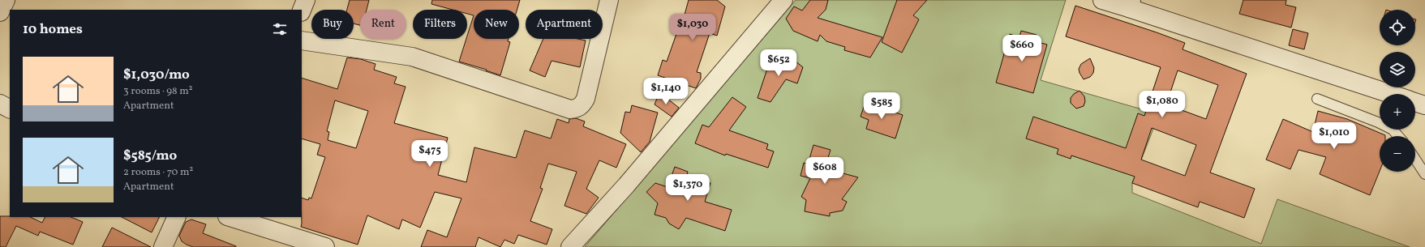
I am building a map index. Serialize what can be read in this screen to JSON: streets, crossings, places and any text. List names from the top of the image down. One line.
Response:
{"page":{"map_buttons":["+","−"],"chip":["Buy","Rent","Filters","New","Apartment"],"heading":"10 homes","price":["$1,030","$660","$652","$1,140","$1,080","$585","$1,010","$475","$608","$1,370"],"list":[{"name":"$1,030/mo","note":"3 rooms · 98 m² · Apartment"},{"name":"$585/mo","note":"2 rooms · 70 m² · Apartment"}]}}
